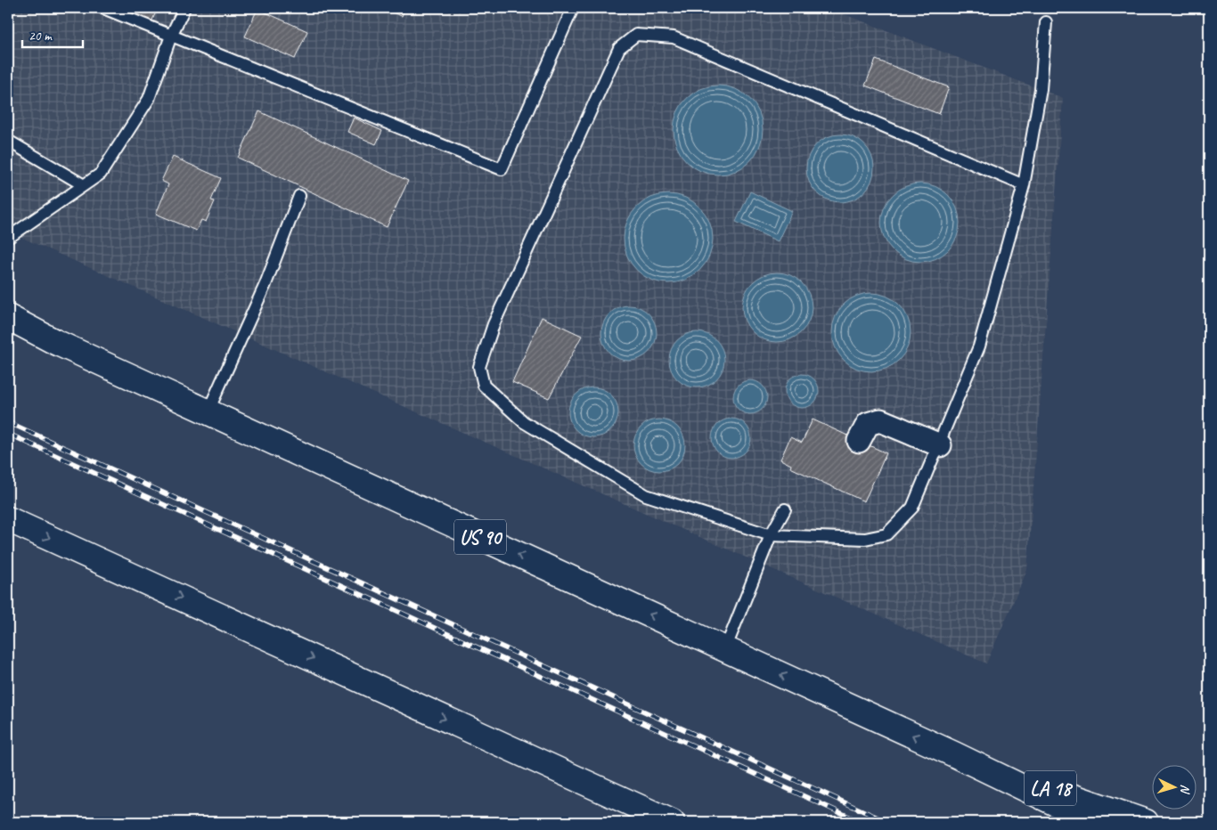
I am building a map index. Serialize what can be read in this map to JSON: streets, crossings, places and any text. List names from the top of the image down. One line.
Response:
{"streets":{"highway":["US 90","LA 18"]},"crossings":[["US 90","LA 18"]],"scale_bar":"20 m","north":"right"}
